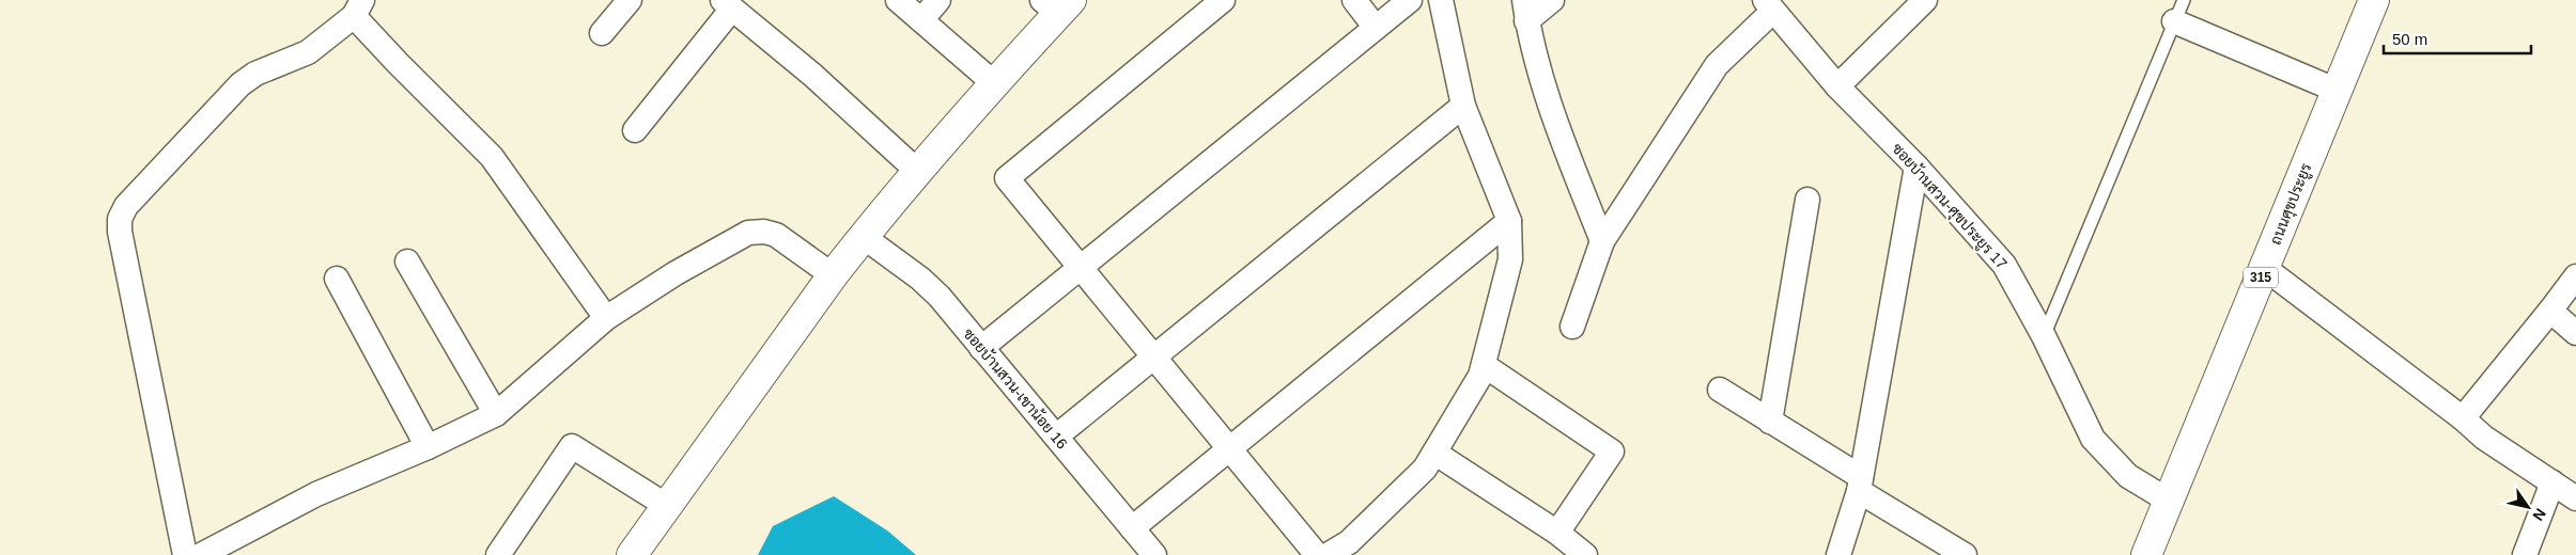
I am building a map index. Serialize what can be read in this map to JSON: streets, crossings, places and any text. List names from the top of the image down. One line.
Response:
{"streets":{"main road":["ถนนศุขประยูร","315"],"street":["ซอยบ้านสวน-ศุขประยูร 17","ซอยบ้านสวน-เขาน้อย 16"]},"crossings":[["ถนนศุขประยูร","ซอยบ้านสวน-ศุขประยูร 17"]],"scale_bar":"50 m","north":"bottom right"}
